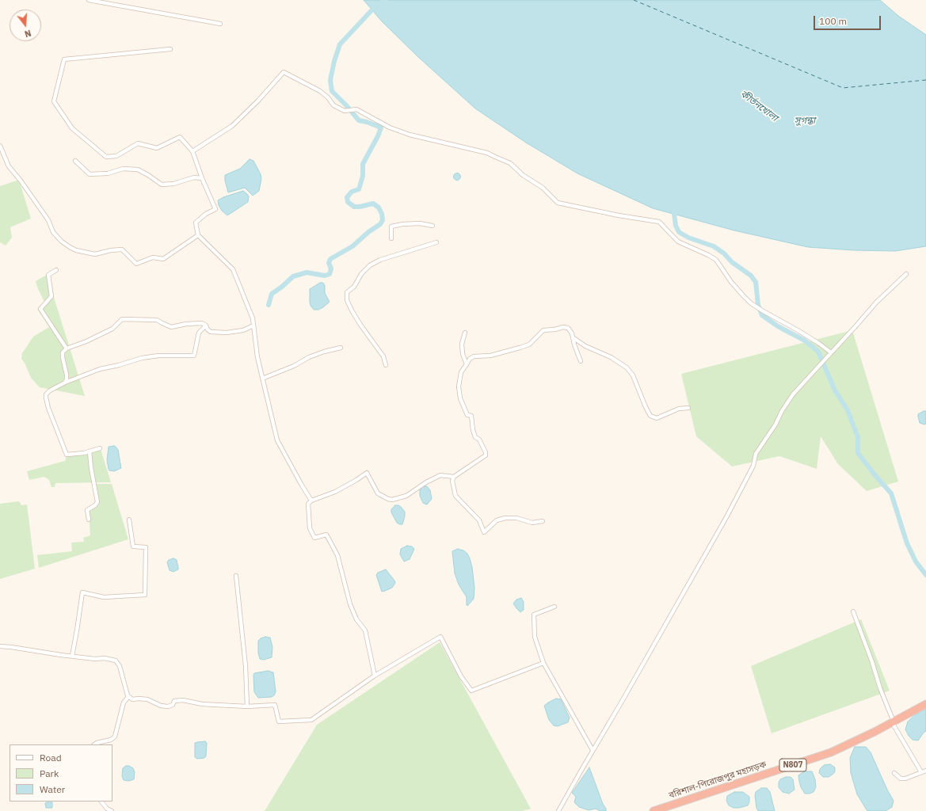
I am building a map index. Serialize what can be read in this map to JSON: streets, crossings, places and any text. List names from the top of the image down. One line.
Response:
{"streets":{"highway":["N807","বরিশাল-পিরোজপুর মহাসড়ক"]},"water":["কীর্তনখোলা","সুগন্ধা"],"legend":["Road","Park","Water"],"scale_bar":"100 m","north":"bottom"}
